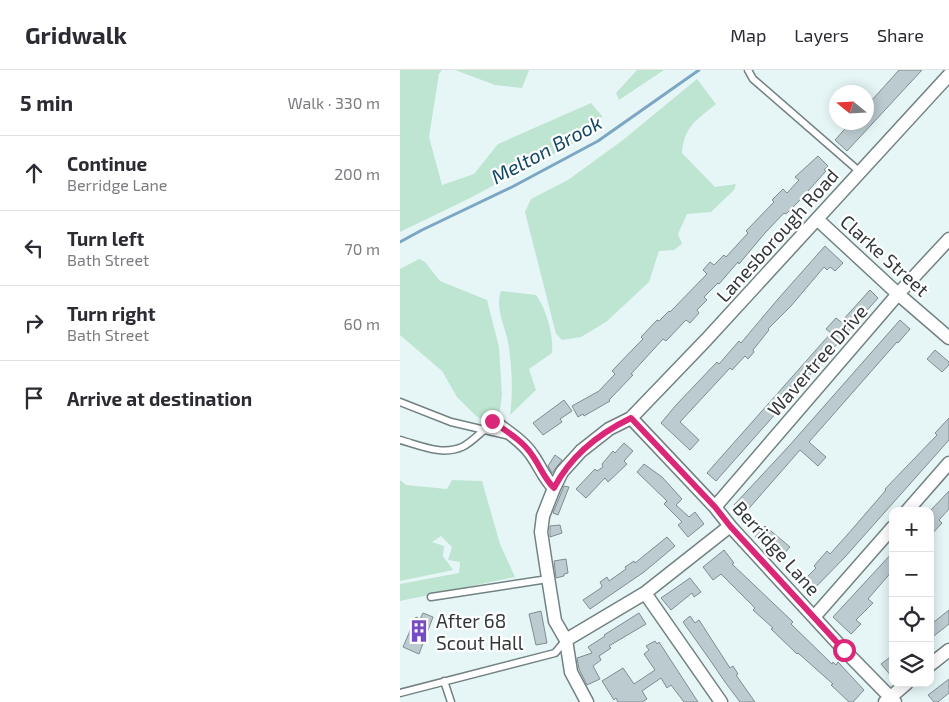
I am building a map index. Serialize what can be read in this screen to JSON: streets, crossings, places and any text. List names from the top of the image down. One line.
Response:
{"streets":{"street":["Lanesborough Road","Clarke Street","Wavertree Drive","Berridge Lane"]},"crossings":[["Lanesborough Road","Clarke Street"],["Lanesborough Road","Berridge Lane"],["Clarke Street","Wavertree Drive"],["Wavertree Drive","Berridge Lane"]],"water":["Melton Brook"],"places":{"building":["After 68 Scout Hall"]},"north":"left","page":{"header":"Gridwalk","nav":["Map","Layers","Share"],"heading":["5 min","Walk · 330 m"],"list":[["Continue","Berridge Lane","200 m"],["Turn left","Bath Street","70 m"],["Turn right","Bath Street","60 m"],"Arrive at destination"],"map_buttons":["+","−"]}}
